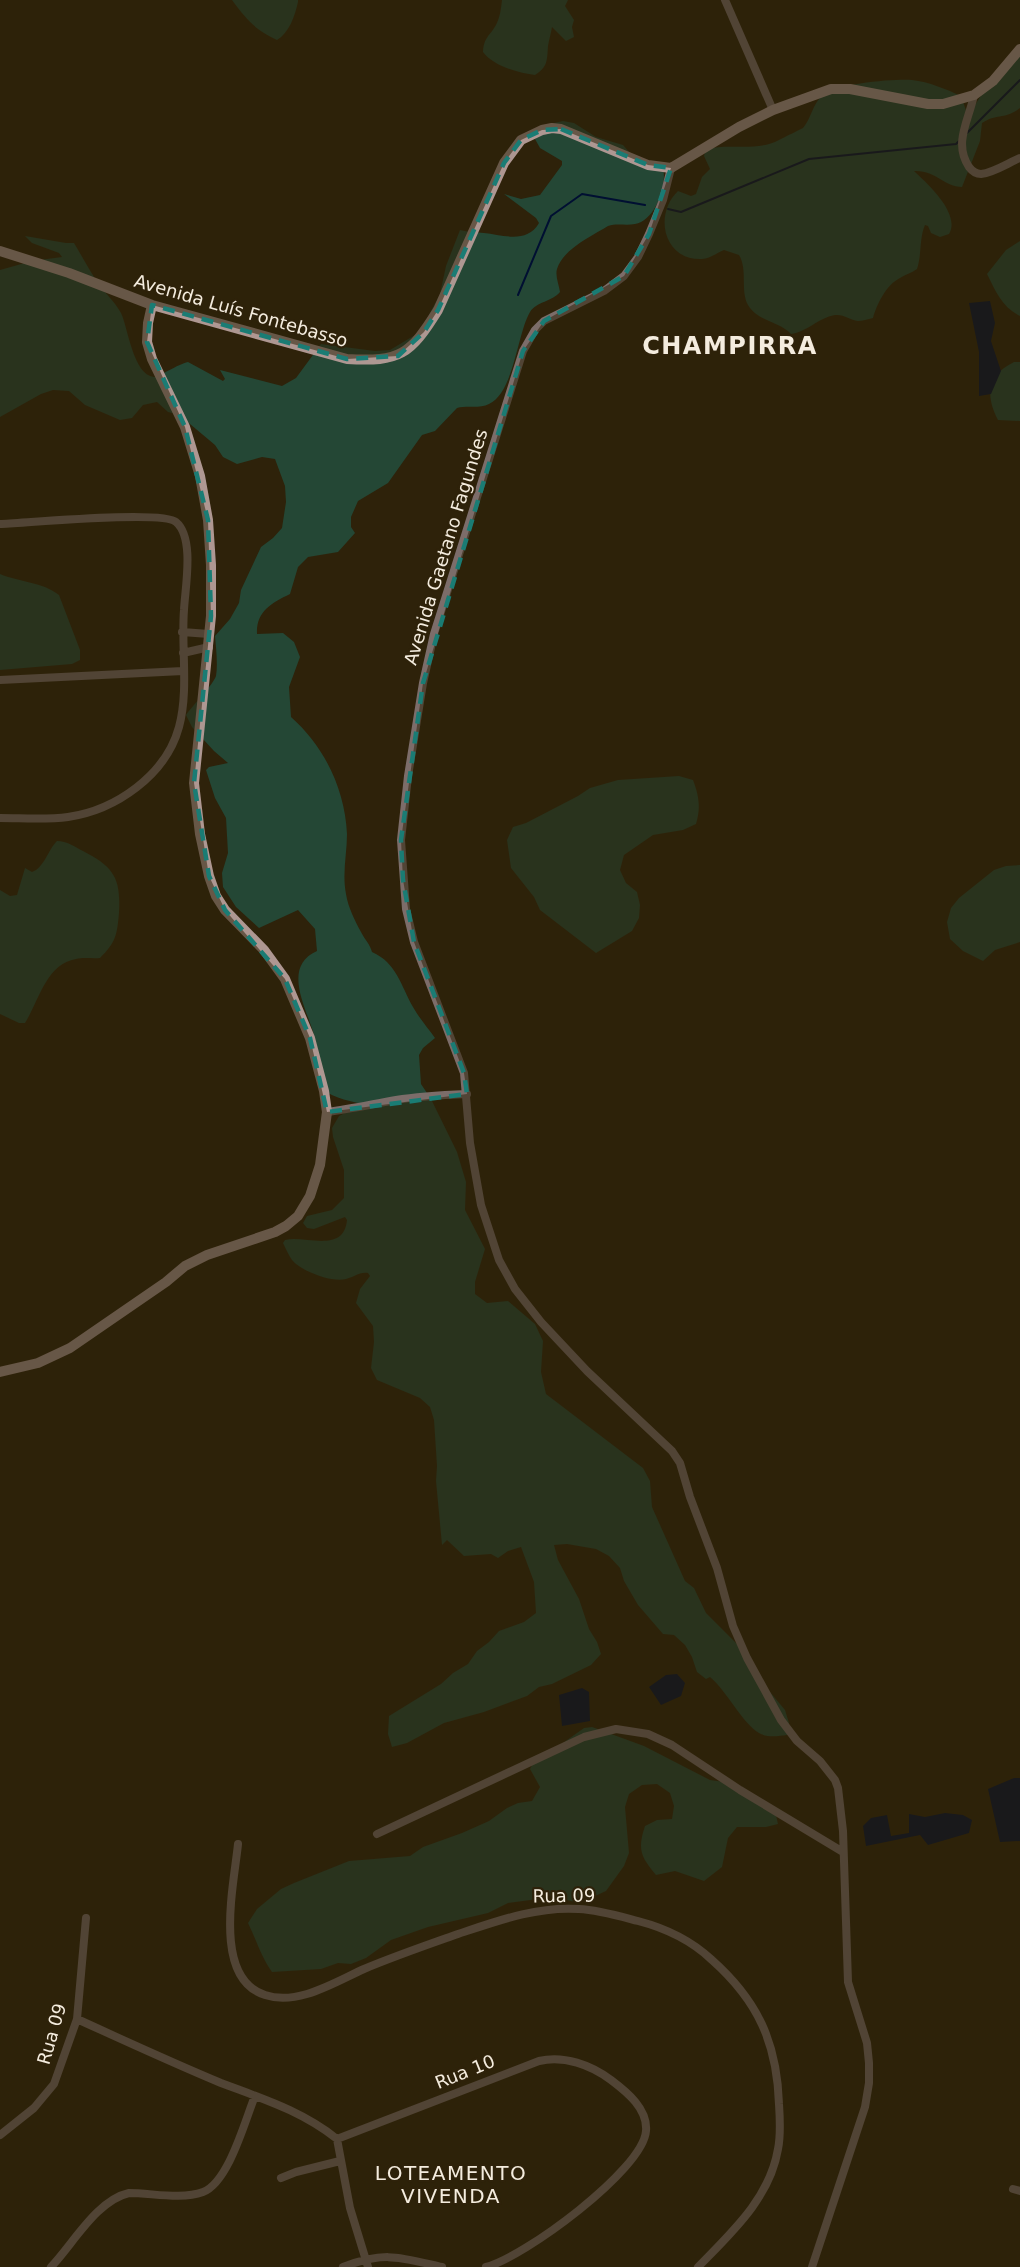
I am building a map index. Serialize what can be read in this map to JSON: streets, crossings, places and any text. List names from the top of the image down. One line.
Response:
{"streets":{"street":["Avenida Luís Fontebasso","Avenida Gaetano Fagundes","Rua 09","Rua 10"]},"crossings":[["Avenida Luís Fontebasso","Avenida Gaetano Fagundes"]],"districts":["CHAMPIRRA","LOTEAMENTO VIVENDA"]}
